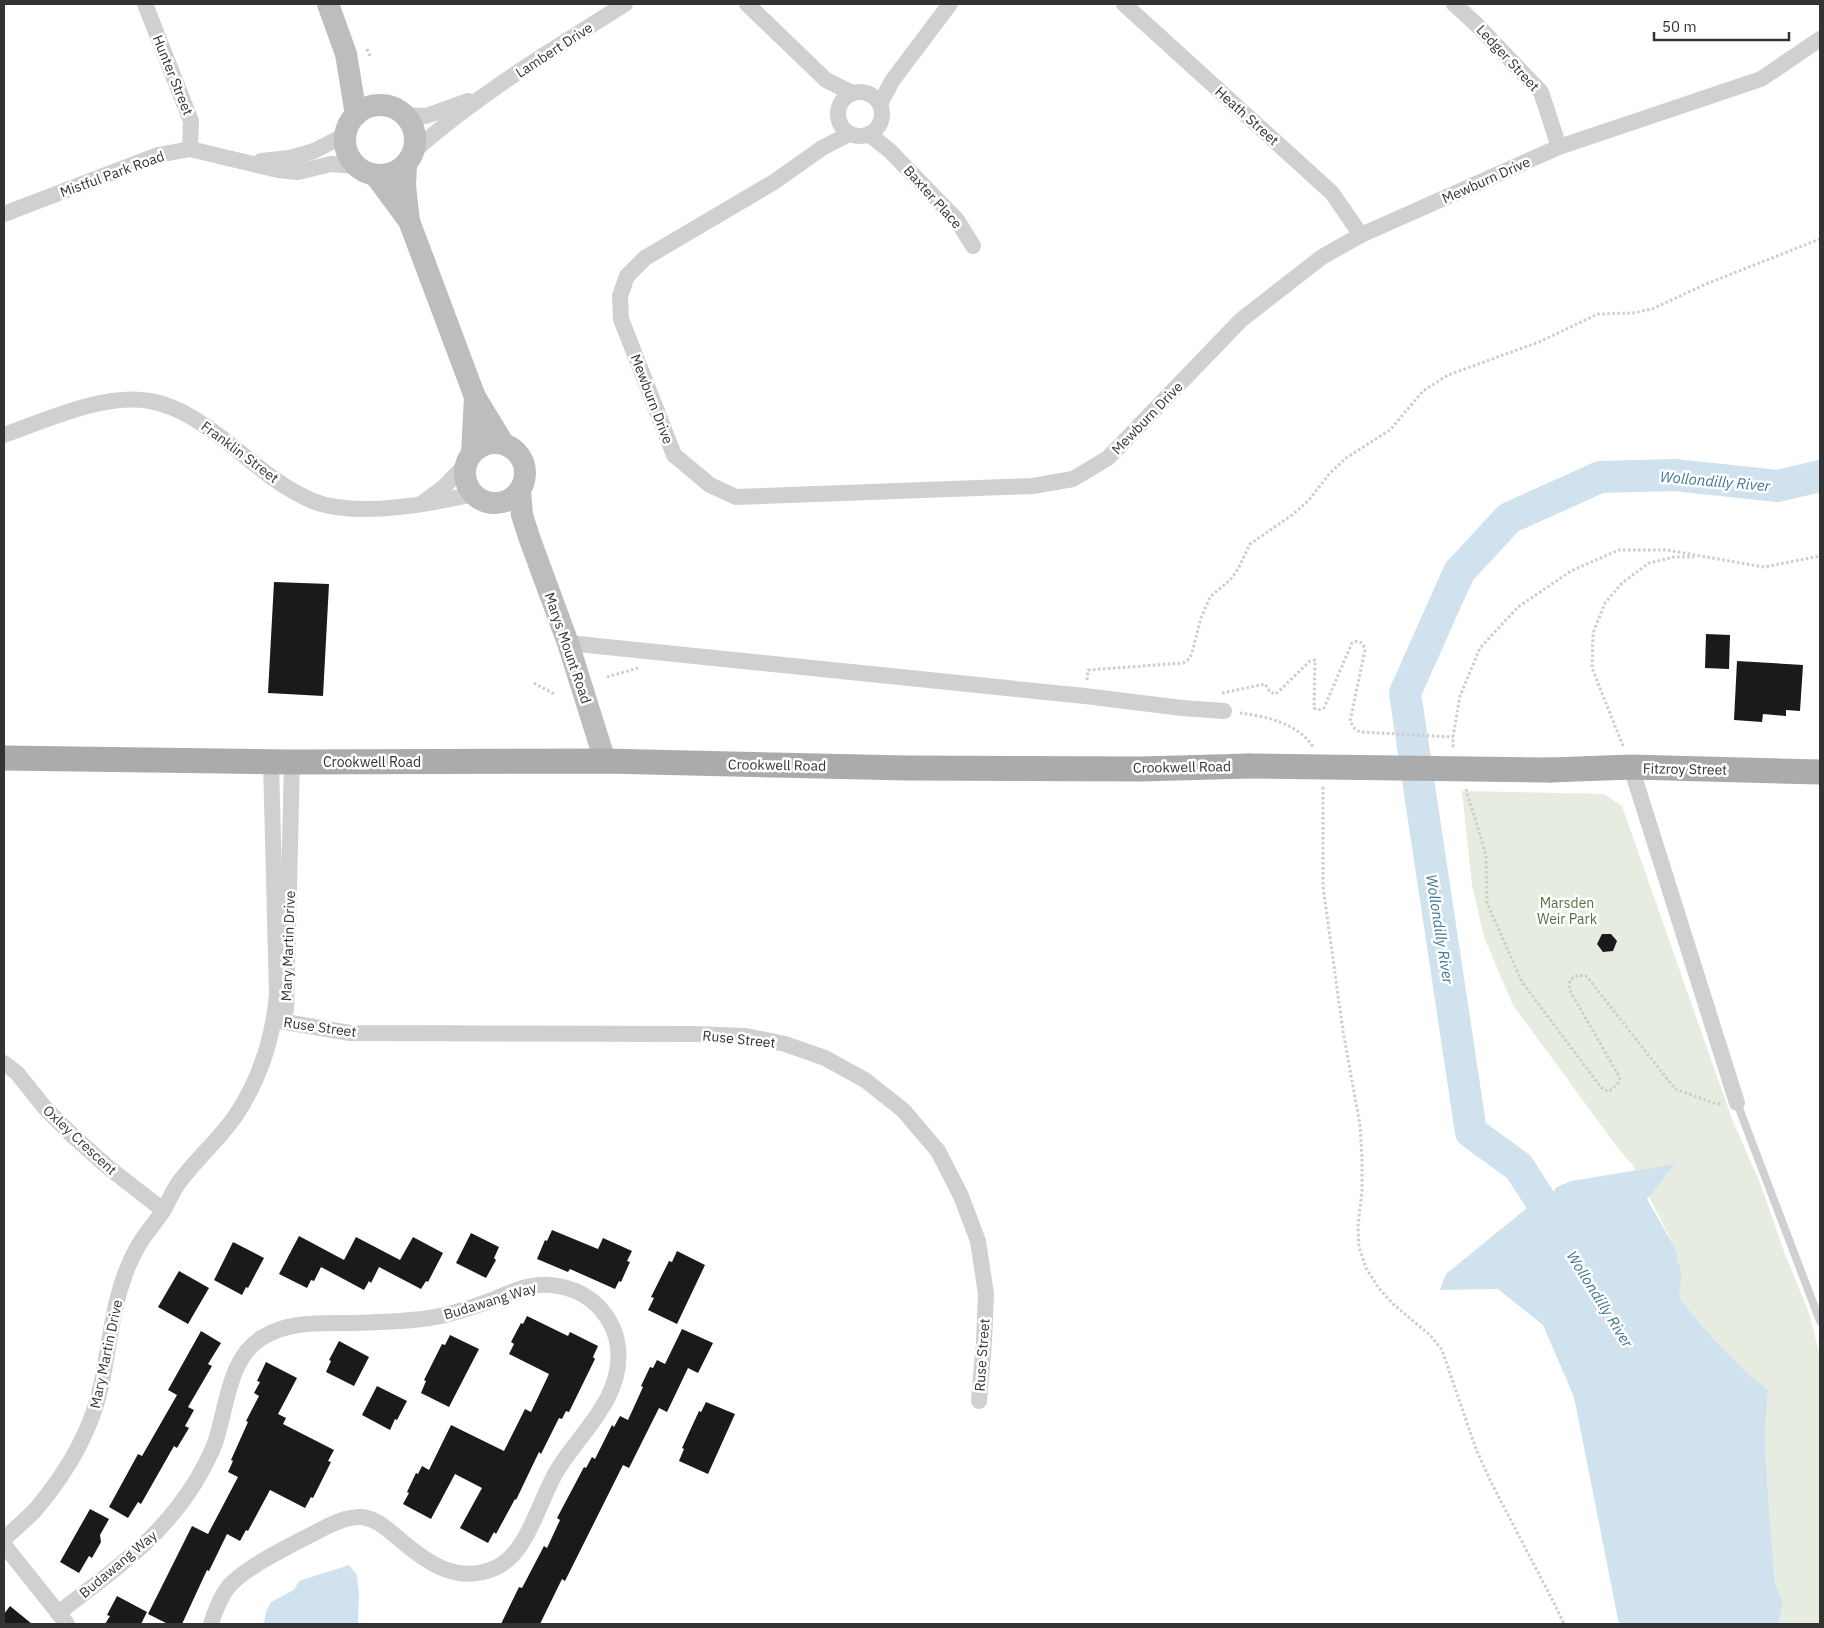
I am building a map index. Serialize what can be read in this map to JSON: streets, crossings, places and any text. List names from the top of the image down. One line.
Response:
{"streets":{"main road":["Crookwell Road","Fitzroy Street"],"street":["Lambert Drive","Ledger Street","Hunter Street","Heath Street","Mistful Park Road","Mewburn Drive","Baxter Place","Franklin Street","Marys Mount Road","Mary Martin Drive","Ruse Street","Oxley Crescent","Budawang Way"]},"crossings":[["Lambert Drive","Mistful Park Road"],["Ledger Street","Mewburn Drive"],["Hunter Street","Mistful Park Road"],["Heath Street","Mewburn Drive"],["Mewburn Drive","Baxter Place"],["Franklin Street","Marys Mount Road"],["Marys Mount Road","Crookwell Road"],["Crookwell Road","Fitzroy Street"],["Crookwell Road","Mary Martin Drive"],["Mary Martin Drive","Ruse Street"],["Mary Martin Drive","Oxley Crescent"]],"water":["Wollondilly River"],"parks":["Marsden Weir Park"],"scale_bar":"50 m"}
